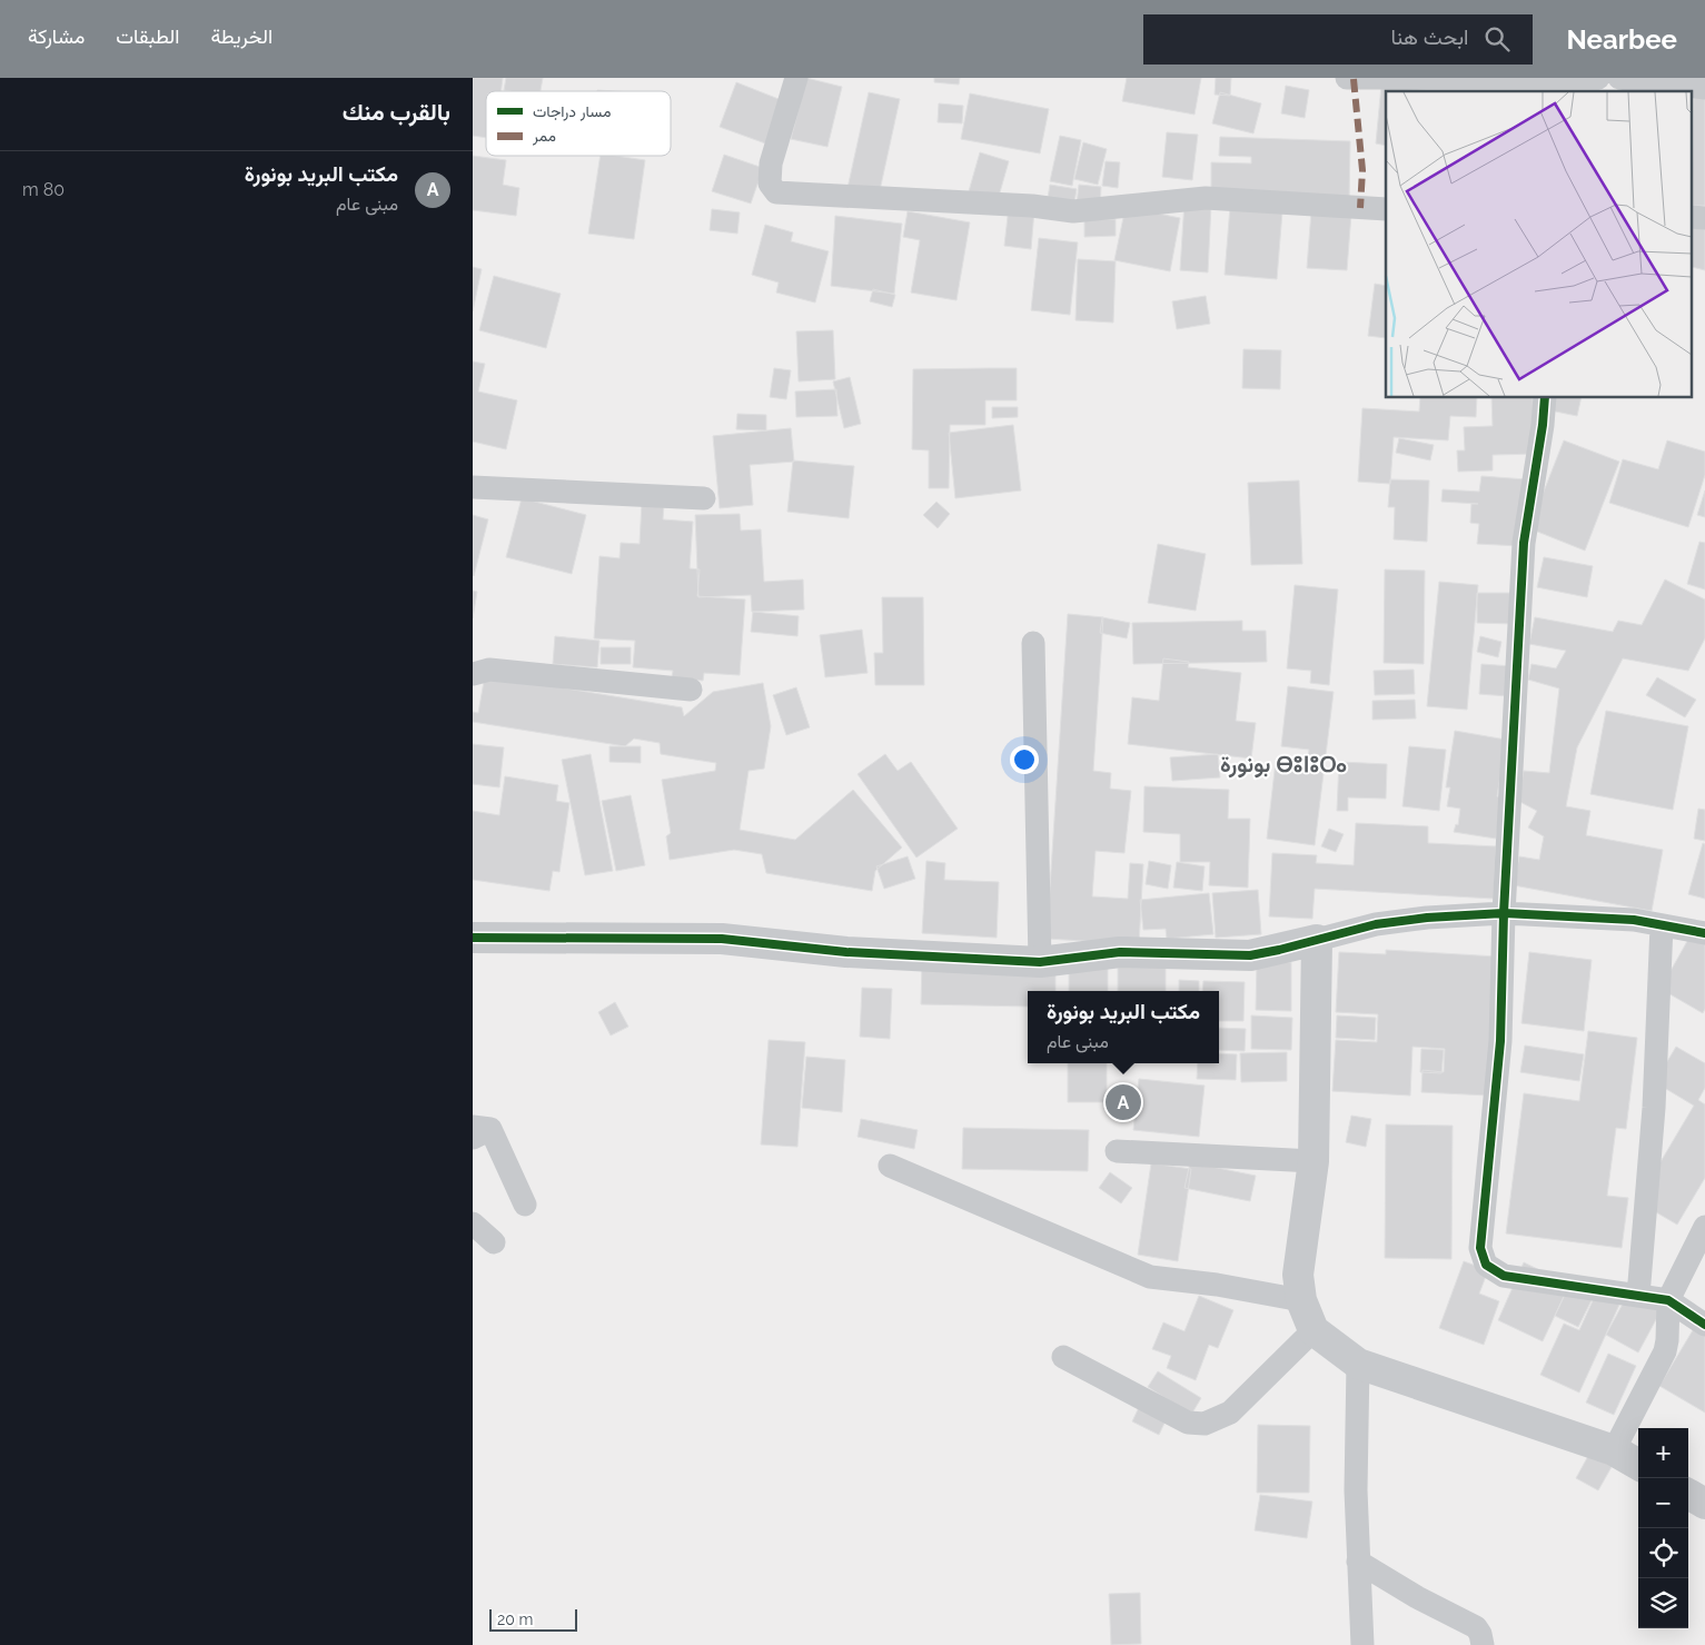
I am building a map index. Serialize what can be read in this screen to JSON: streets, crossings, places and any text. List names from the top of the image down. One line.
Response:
{"districts":["بونورة ⴱⵓⵏⵓⵔⴰ"],"legend":["مسار دراجات","ممر"],"scale_bar":"20 m","page":{"header":"Nearbee","search":"ابحث هنا","nav":["الخريطة","الطبقات","مشاركة"],"heading":"بالقرب منك","list":[{"mark":"A","name":"مكتب البريد بونورة","note":"مبنى عام","value":"80 m"}],"popup":["مكتب البريد بونورة","مبنى عام"],"pins":"A","map_buttons":["+","−"],"scale":"20 m"}}
